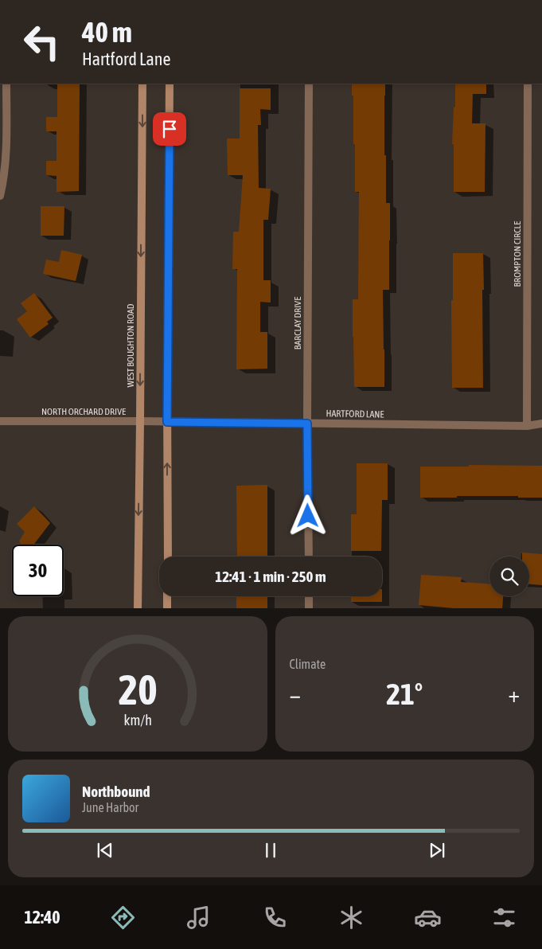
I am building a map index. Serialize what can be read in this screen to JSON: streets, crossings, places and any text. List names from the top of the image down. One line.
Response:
{"streets":{"main road":["WEST BOUGHTON ROAD"],"street":["BROMPTON CIRCLE","BARCLAY DRIVE","NORTH ORCHARD DRIVE","HARTFORD LANE"]},"crossings":[["BROMPTON CIRCLE","HARTFORD LANE"],["BARCLAY DRIVE","HARTFORD LANE"],["WEST BOUGHTON ROAD","NORTH ORCHARD DRIVE"],["NORTH ORCHARD DRIVE","HARTFORD LANE"]],"page":{"turn":["40 m","Hartford Lane"],"limit":"30","trip":"12:41 · 1 min · 250 m","tile":"Climate","heat":["−","21°","+"],"song":["Northbound","June Harbor"],"tabs":"12:40","gauge":["20","km/h"]}}
